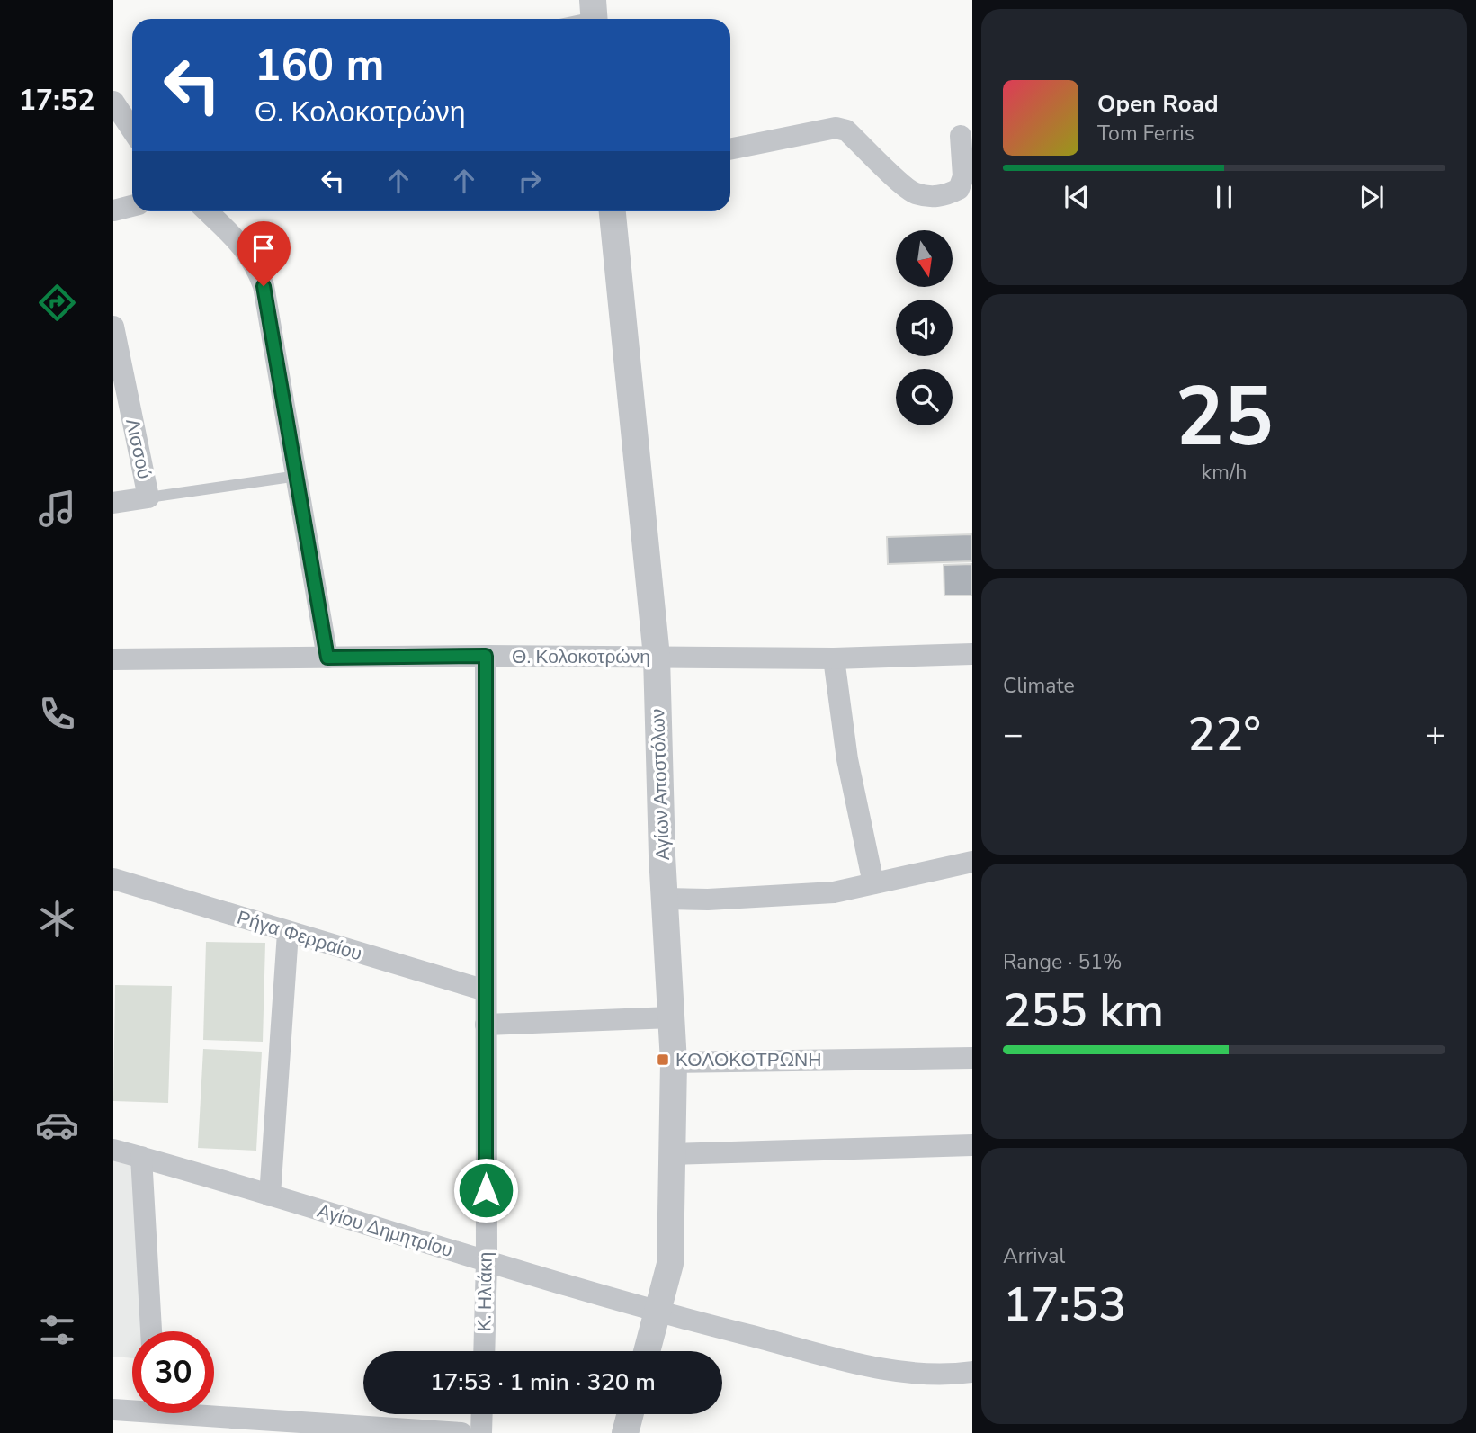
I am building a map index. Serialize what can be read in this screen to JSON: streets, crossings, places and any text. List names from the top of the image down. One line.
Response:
{"streets":{"street":["Λισσού","Θ. Κολοκοτρώνη","Αγίων Αποστόλων","Ρήγα Φερραίου","Αγίου Δημητρίου","Κ. Ηλιάκη"]},"crossings":[["Θ. Κολοκοτρώνη","Αγίων Αποστόλων"],["Θ. Κολοκοτρώνη","Κ. Ηλιάκη"],["Αγίων Αποστόλων","Αγίου Δημητρίου"],["Ρήγα Φερραίου","Κ. Ηλιάκη"],["Αγίου Δημητρίου","Κ. Ηλιάκη"]],"places":{"transit":["ΚΟΛΟΚΟΤΡΩΝΗ"]},"north":"bottom","page":{"tabs":"17:52","turn":["160 m","Θ. Κολοκοτρώνη"],"song":["Open Road","Tom Ferris"],"tile":[["25","km/h"],"Climate",["Range · 51%","255 km"],["Arrival","17:53"]],"heat":["−","22°","+"],"limit":"30","trip":"17:53 · 1 min · 320 m"}}
